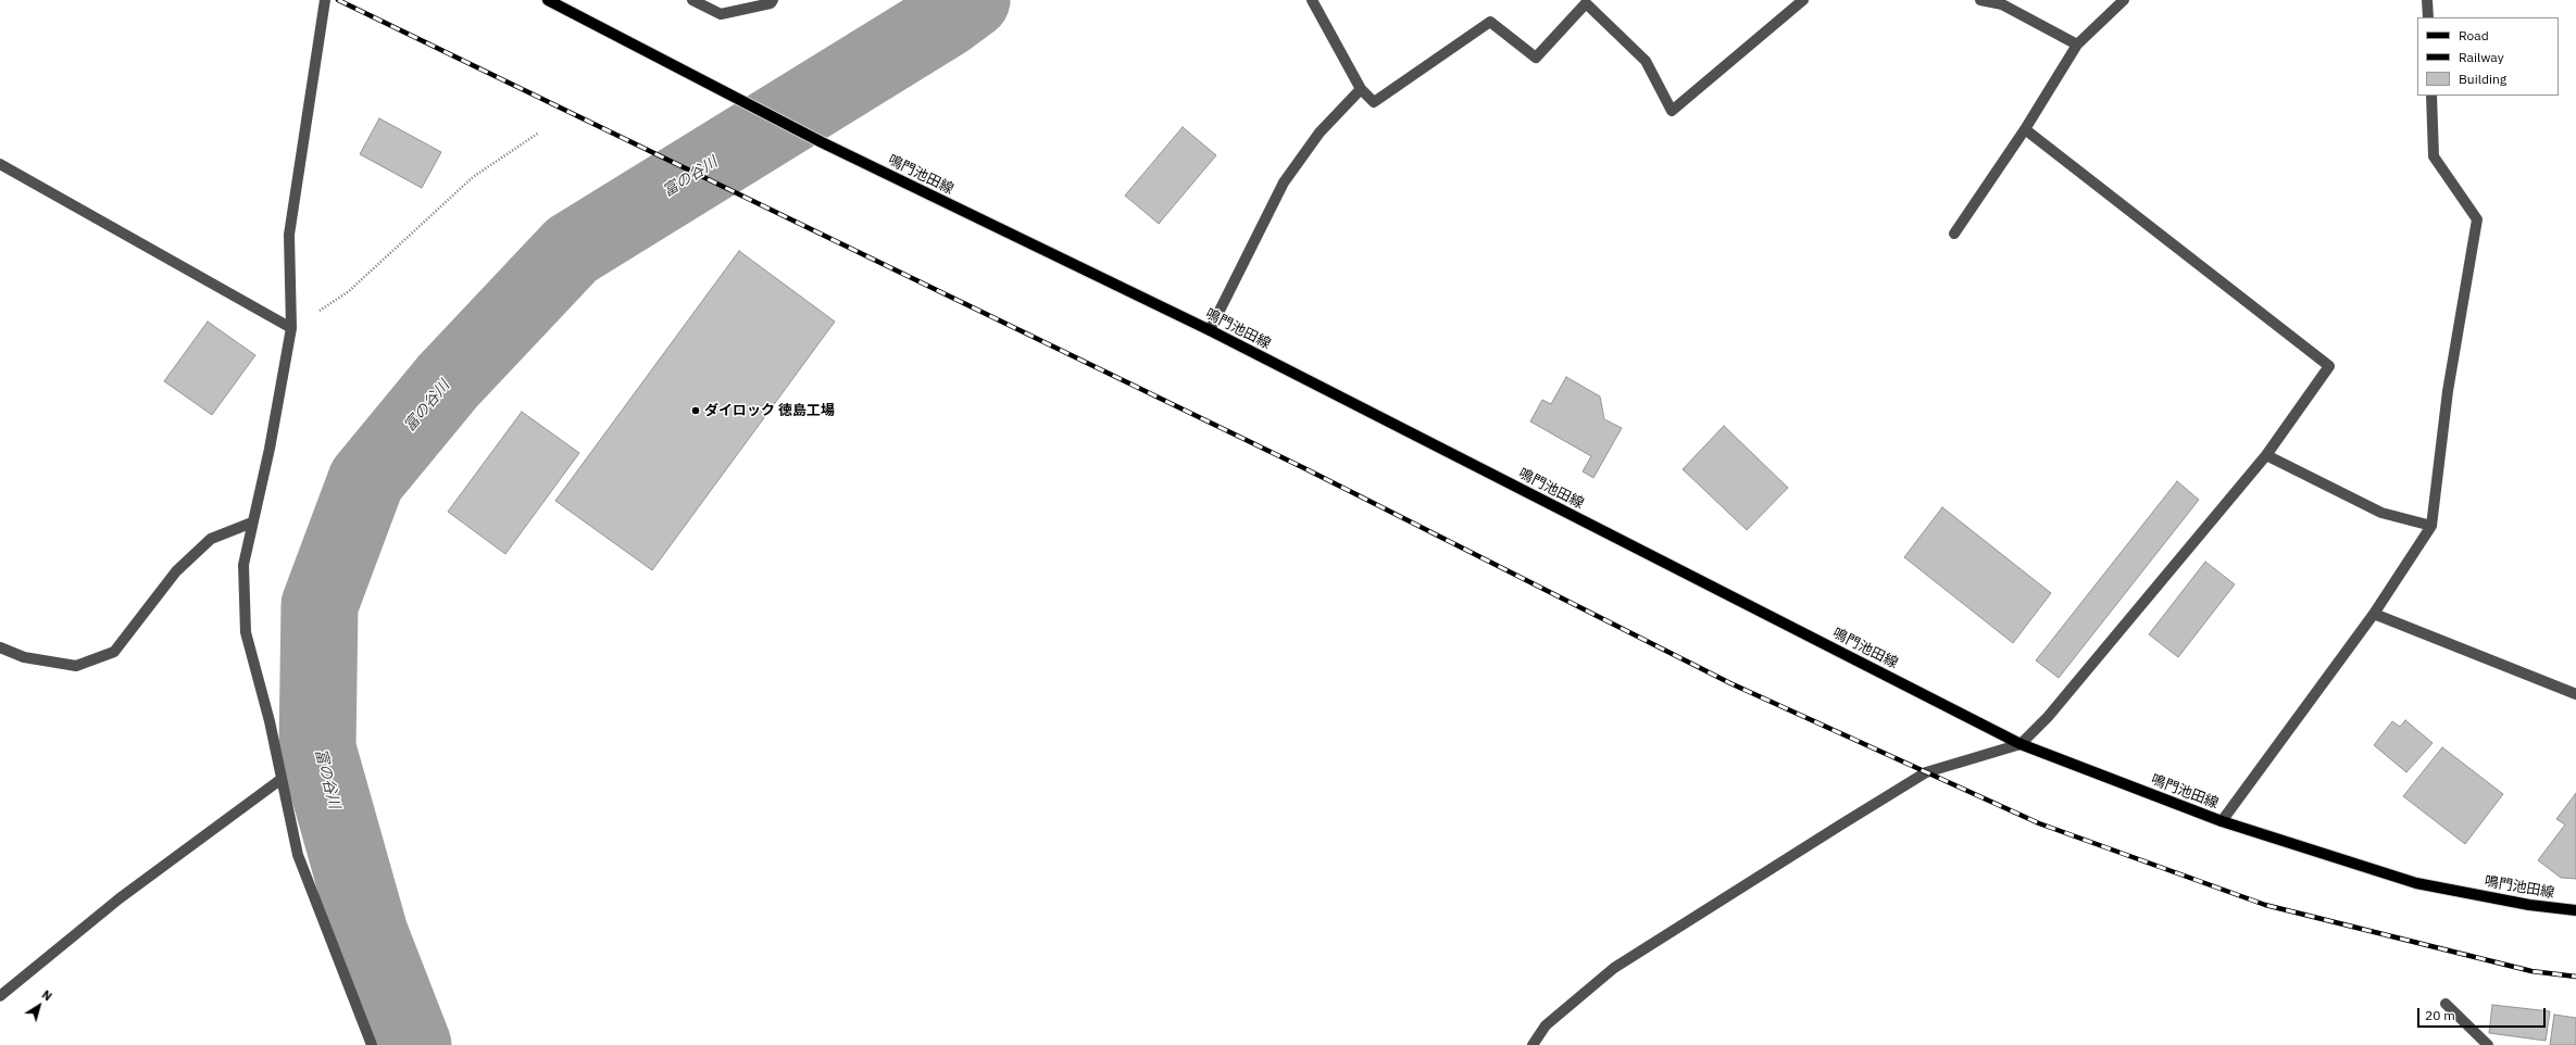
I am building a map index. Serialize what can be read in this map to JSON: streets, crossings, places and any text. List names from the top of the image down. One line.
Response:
{"streets":{"main road":["鳴門池田線"]},"water":["富の谷川"],"places":["ダイロック 徳島工場"],"legend":["Road","Railway","Building"],"scale_bar":"20 m","north":"top right"}
